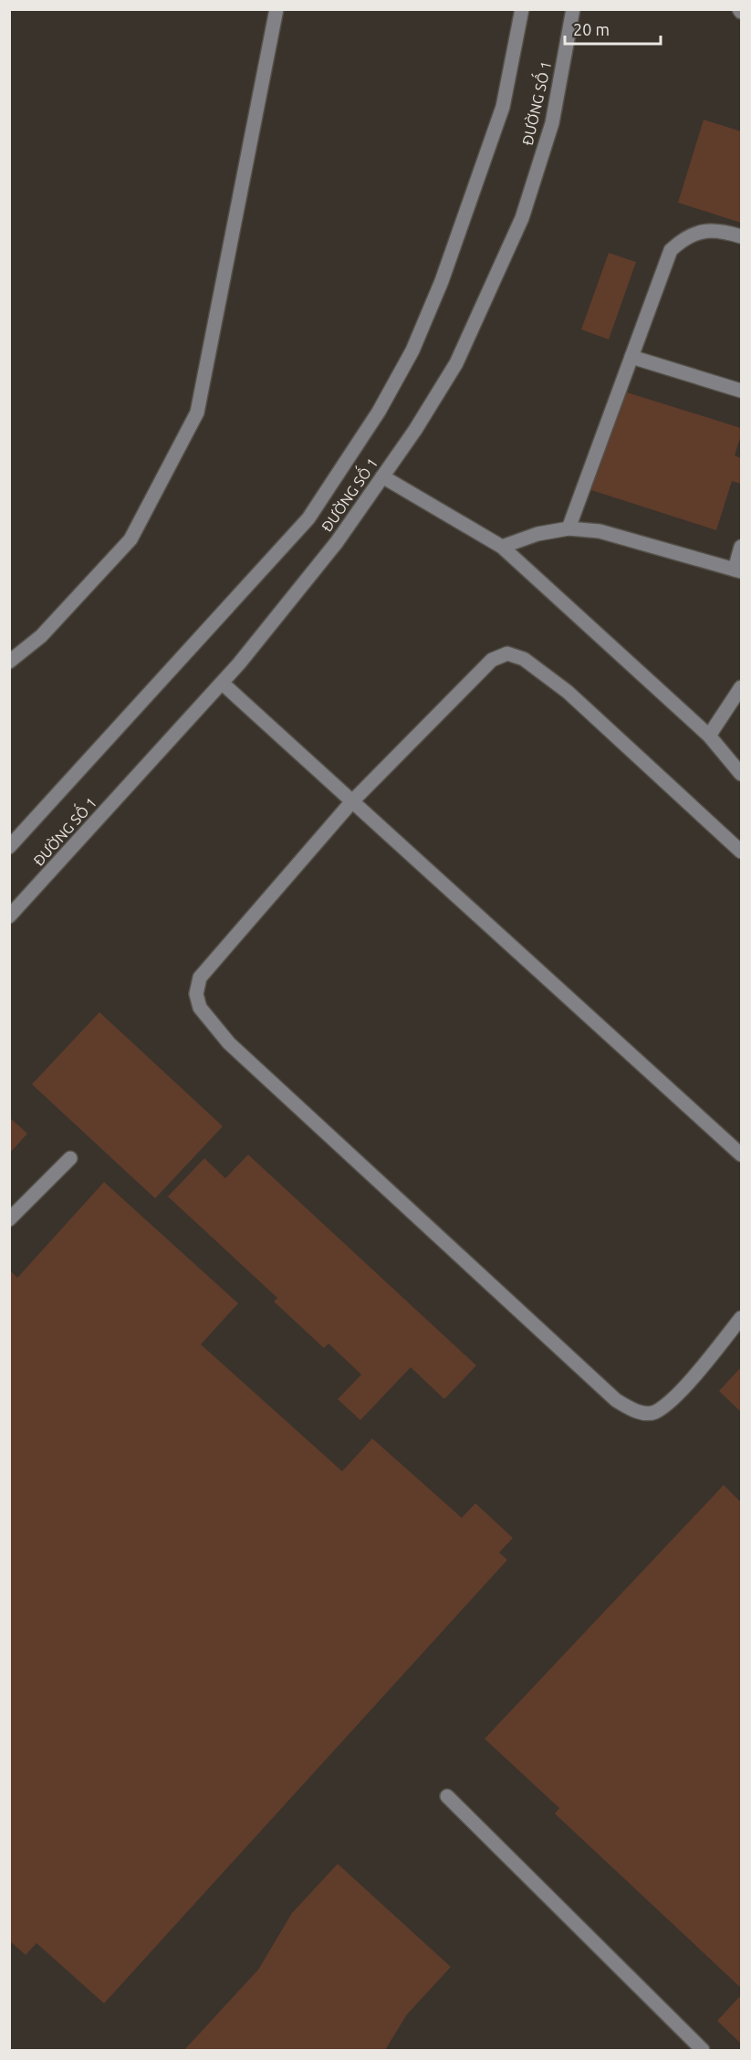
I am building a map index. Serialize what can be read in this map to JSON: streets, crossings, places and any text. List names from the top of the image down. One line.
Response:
{"streets":{"street":["ĐƯỜNG SỐ 1"]},"scale_bar":"20 m"}
